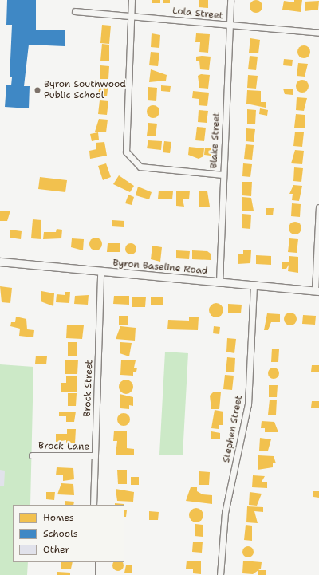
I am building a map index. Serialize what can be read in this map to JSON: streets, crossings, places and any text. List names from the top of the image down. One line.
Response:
{"streets":{"main road":["Byron Baseline Road"],"street":["Lola Street","Blake Street","Brock Street","Stephen Street","Brock Lane"]},"crossings":[["Lola Street","Blake Street"],["Blake Street","Byron Baseline Road"],["Byron Baseline Road","Brock Street"],["Byron Baseline Road","Stephen Street"],["Brock Street","Brock Lane"]],"places":["Byron Southwood Public School"],"legend":["Homes","Schools","Other"]}
